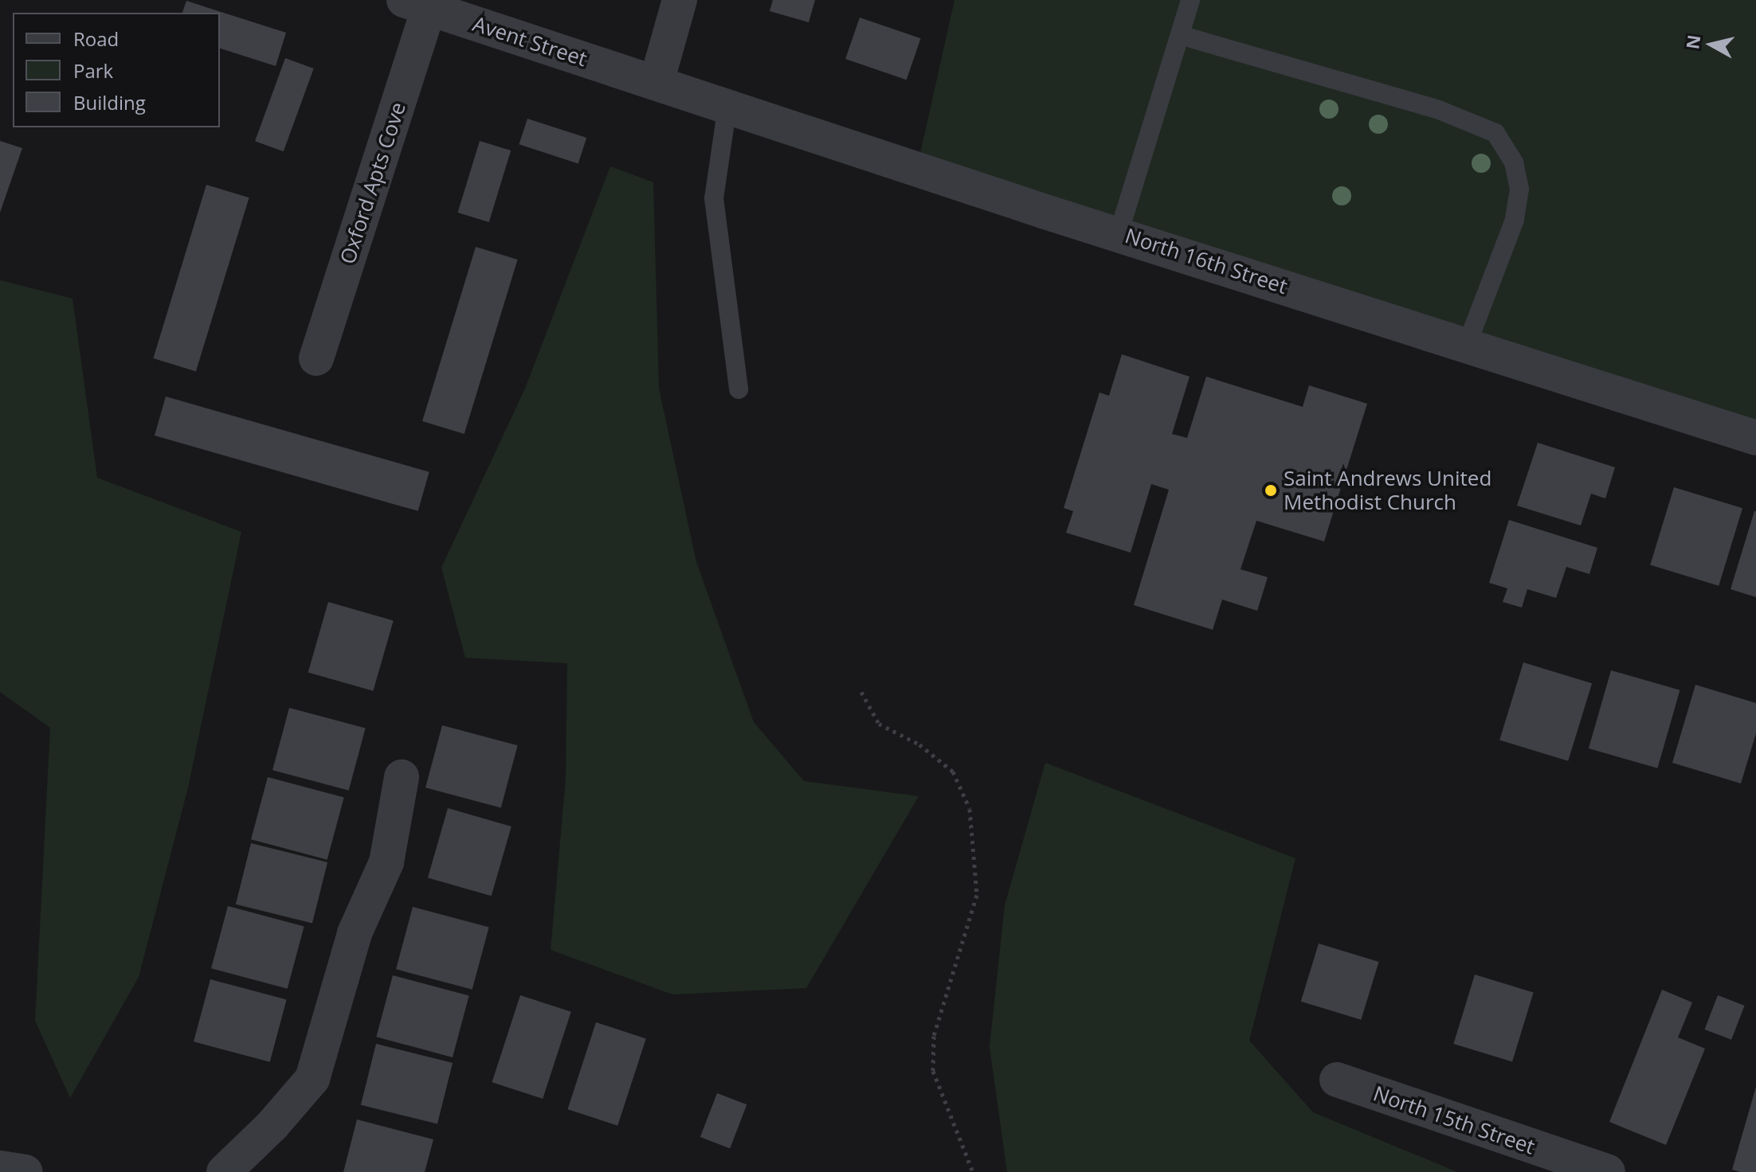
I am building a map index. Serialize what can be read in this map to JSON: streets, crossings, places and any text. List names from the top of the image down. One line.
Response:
{"streets":{"street":["Avent Street","Oxford Apts Cove","North 16th Street","North 15th Street"]},"crossings":[["Avent Street","Oxford Apts Cove"],["Avent Street","North 16th Street"]],"places":["Saint Andrews United Methodist Church"],"legend":["Road","Park","Building"],"north":"left"}
